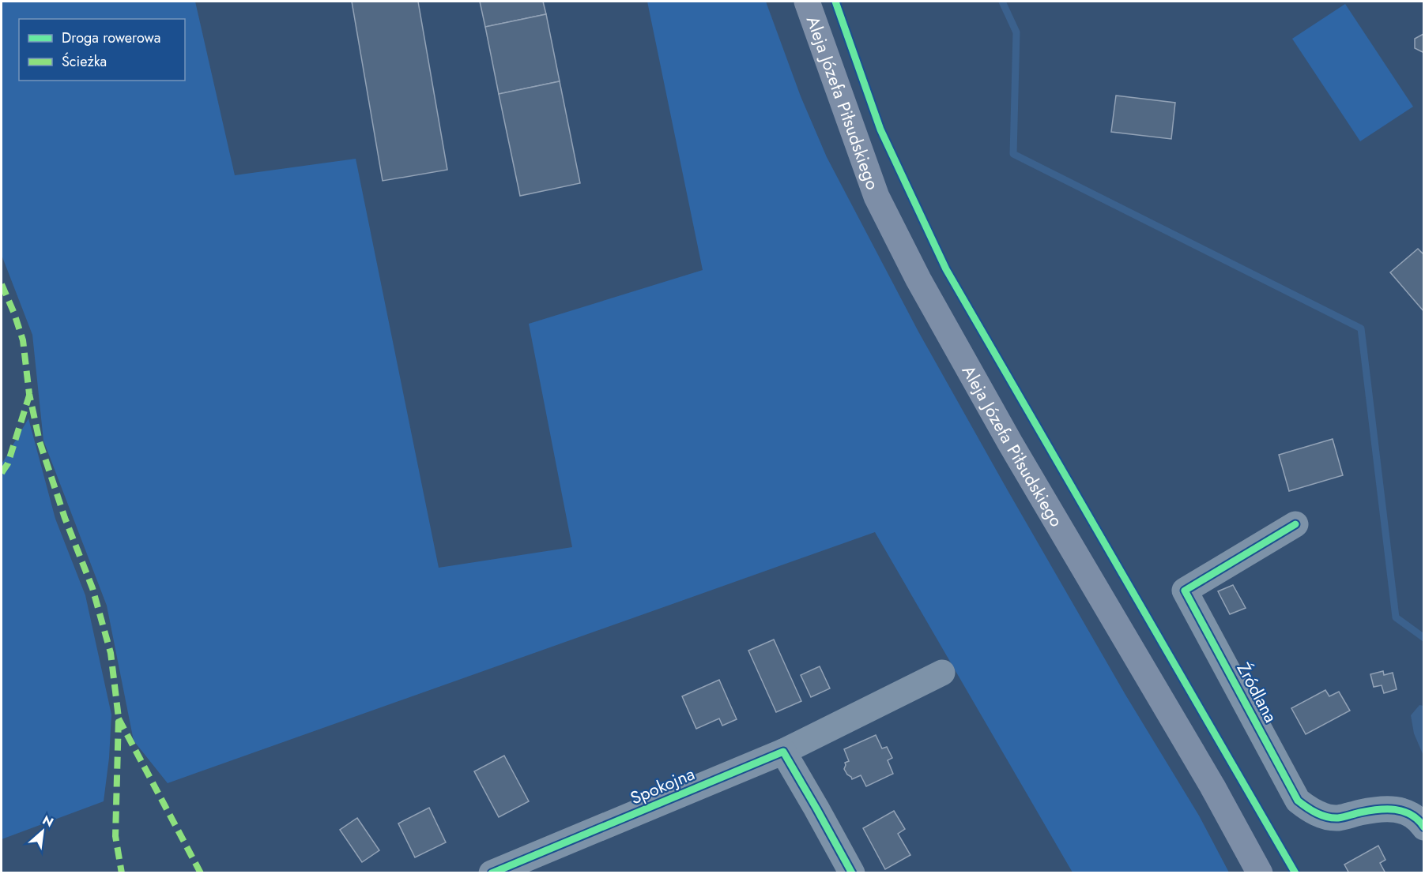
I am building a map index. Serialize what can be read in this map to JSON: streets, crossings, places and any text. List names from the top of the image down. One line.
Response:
{"streets":{"main road":["Aleja Józefa Piłsudskiego"],"street":["Źródlana","Spokojna"]},"legend":["Droga rowerowa","Ścieżka"],"north":"top right"}
